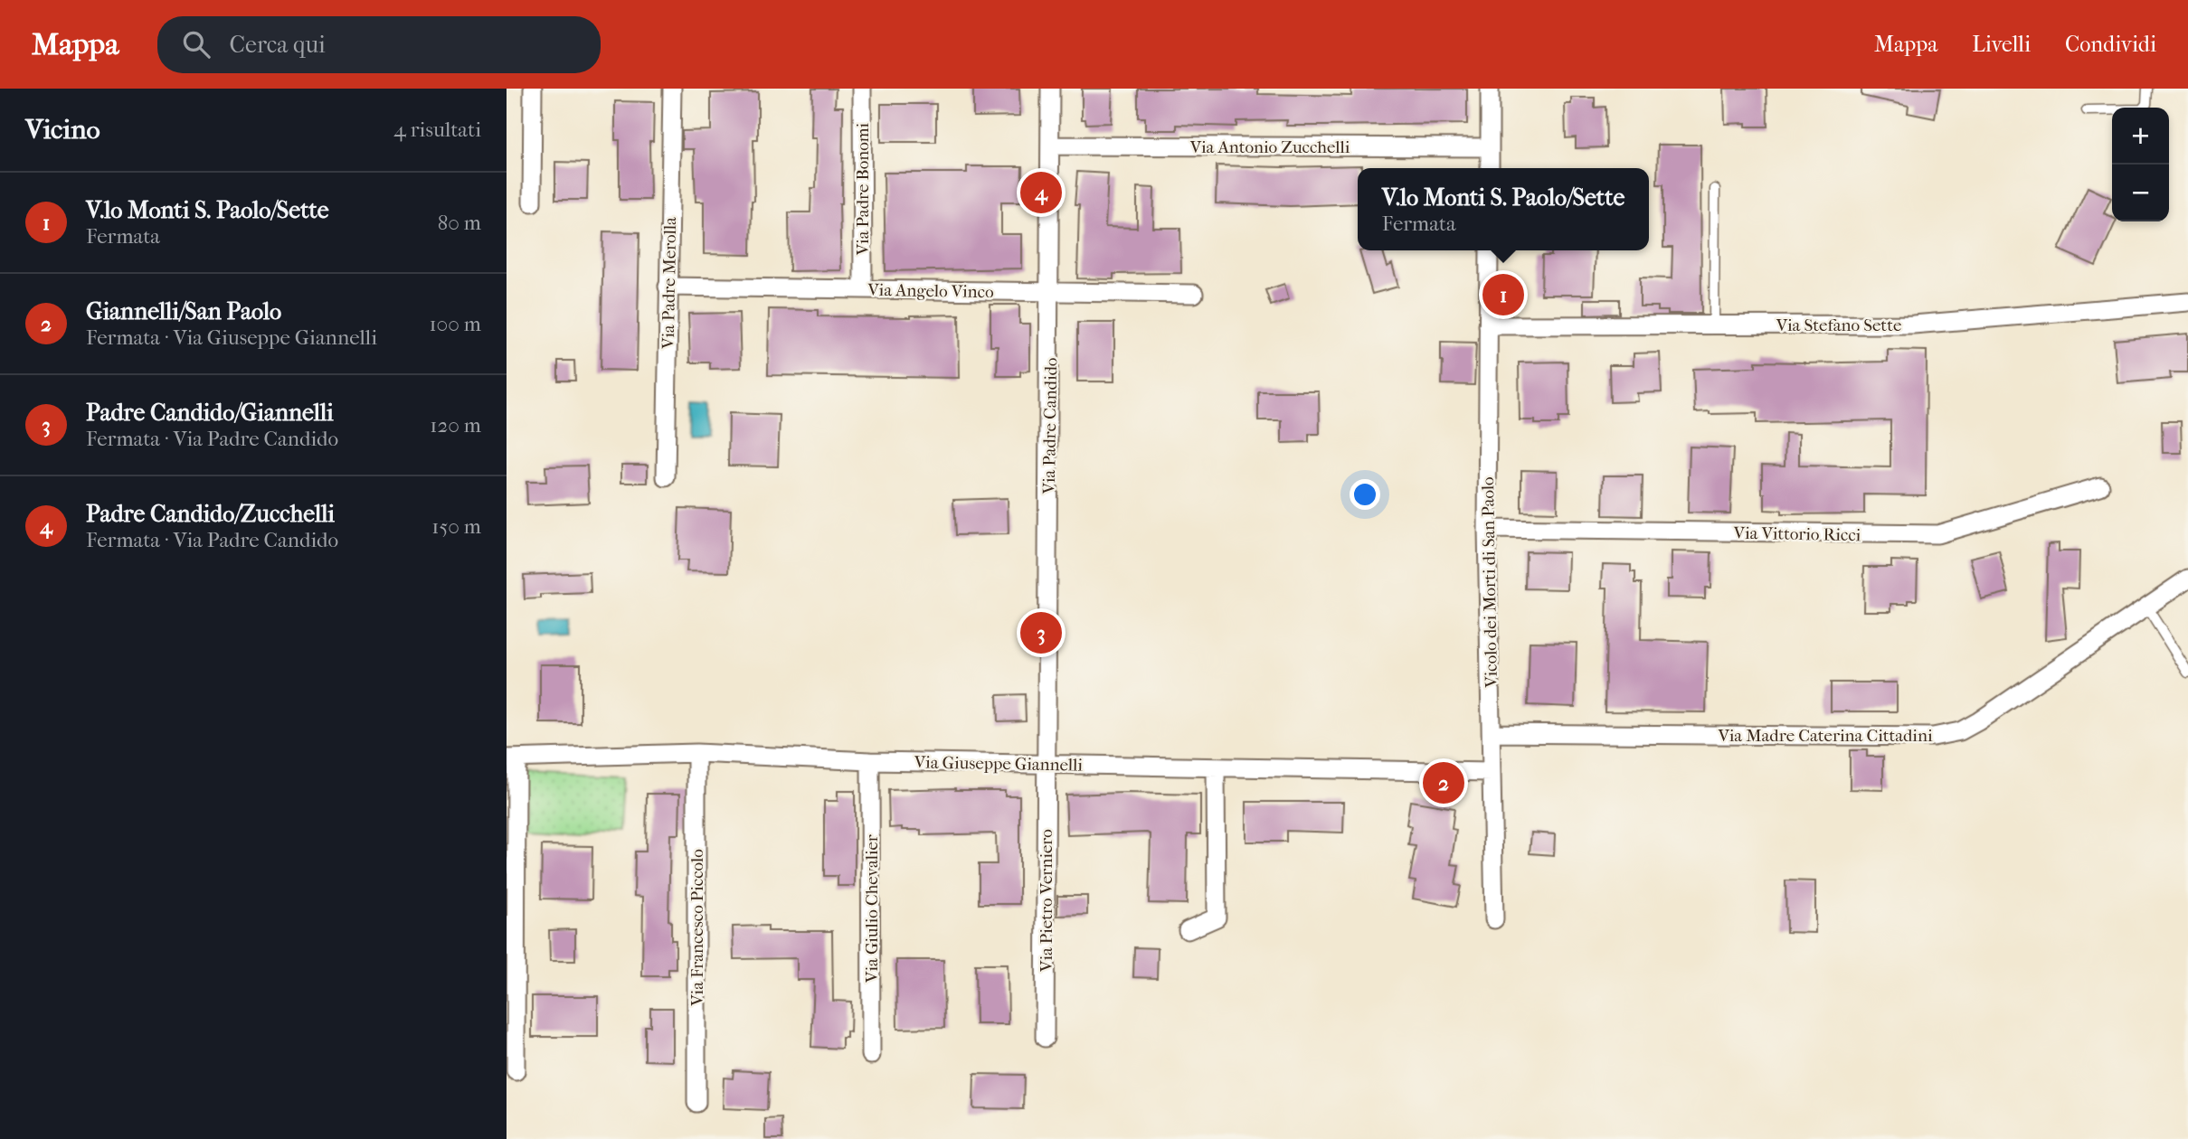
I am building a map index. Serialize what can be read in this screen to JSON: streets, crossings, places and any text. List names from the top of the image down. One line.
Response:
{"streets":{"street":["Via Antonio Zucchelli","Via Padre Bonomi","Via Padre Merolla","Via Angelo Vinco","Via Stefano Sette","Via Padre Candido","Via Vittorio Ricci","Vicolo dei Morti di San Paolo","Via Madre Caterina Cittadini","Via Giuseppe Giannelli","Via Pietro Verniero","Via Giulio Chevalier","Via Francesco Piccolo"]},"crossings":[["Via Antonio Zucchelli","Via Padre Candido"],["Via Padre Bonomi","Via Angelo Vinco"],["Via Padre Merolla","Via Angelo Vinco"],["Via Angelo Vinco","Via Padre Candido"],["Via Stefano Sette","Vicolo dei Morti di San Paolo"],["Via Padre Candido","Via Giuseppe Giannelli"],["Via Padre Candido","Via Pietro Verniero"],["Via Vittorio Ricci","Vicolo dei Morti di San Paolo"],["Vicolo dei Morti di San Paolo","Via Madre Caterina Cittadini"],["Vicolo dei Morti di San Paolo","Via Giuseppe Giannelli"],["Via Giuseppe Giannelli","Via Pietro Verniero"],["Via Giuseppe Giannelli","Via Giulio Chevalier"],["Via Giuseppe Giannelli","Via Francesco Piccolo"]],"page":{"header":"Mappa","search":"Cerca qui","nav":["Mappa","Livelli","Condividi"],"heading":["Vicino","4 risultati"],"map_buttons":["+","−"],"popup":["V.lo Monti S. Paolo/Sette","Fermata"],"pins":["4","1","3","2"],"list":[{"mark":"1","name":"V.lo Monti S. Paolo/Sette","note":"Fermata","value":"80 m"},{"mark":"2","name":"Giannelli/San Paolo","note":"Fermata · Via Giuseppe Giannelli","value":"100 m"},{"mark":"3","name":"Padre Candido/Giannelli","note":"Fermata · Via Padre Candido","value":"120 m"},{"mark":"4","name":"Padre Candido/Zucchelli","note":"Fermata · Via Padre Candido","value":"150 m"}]}}
